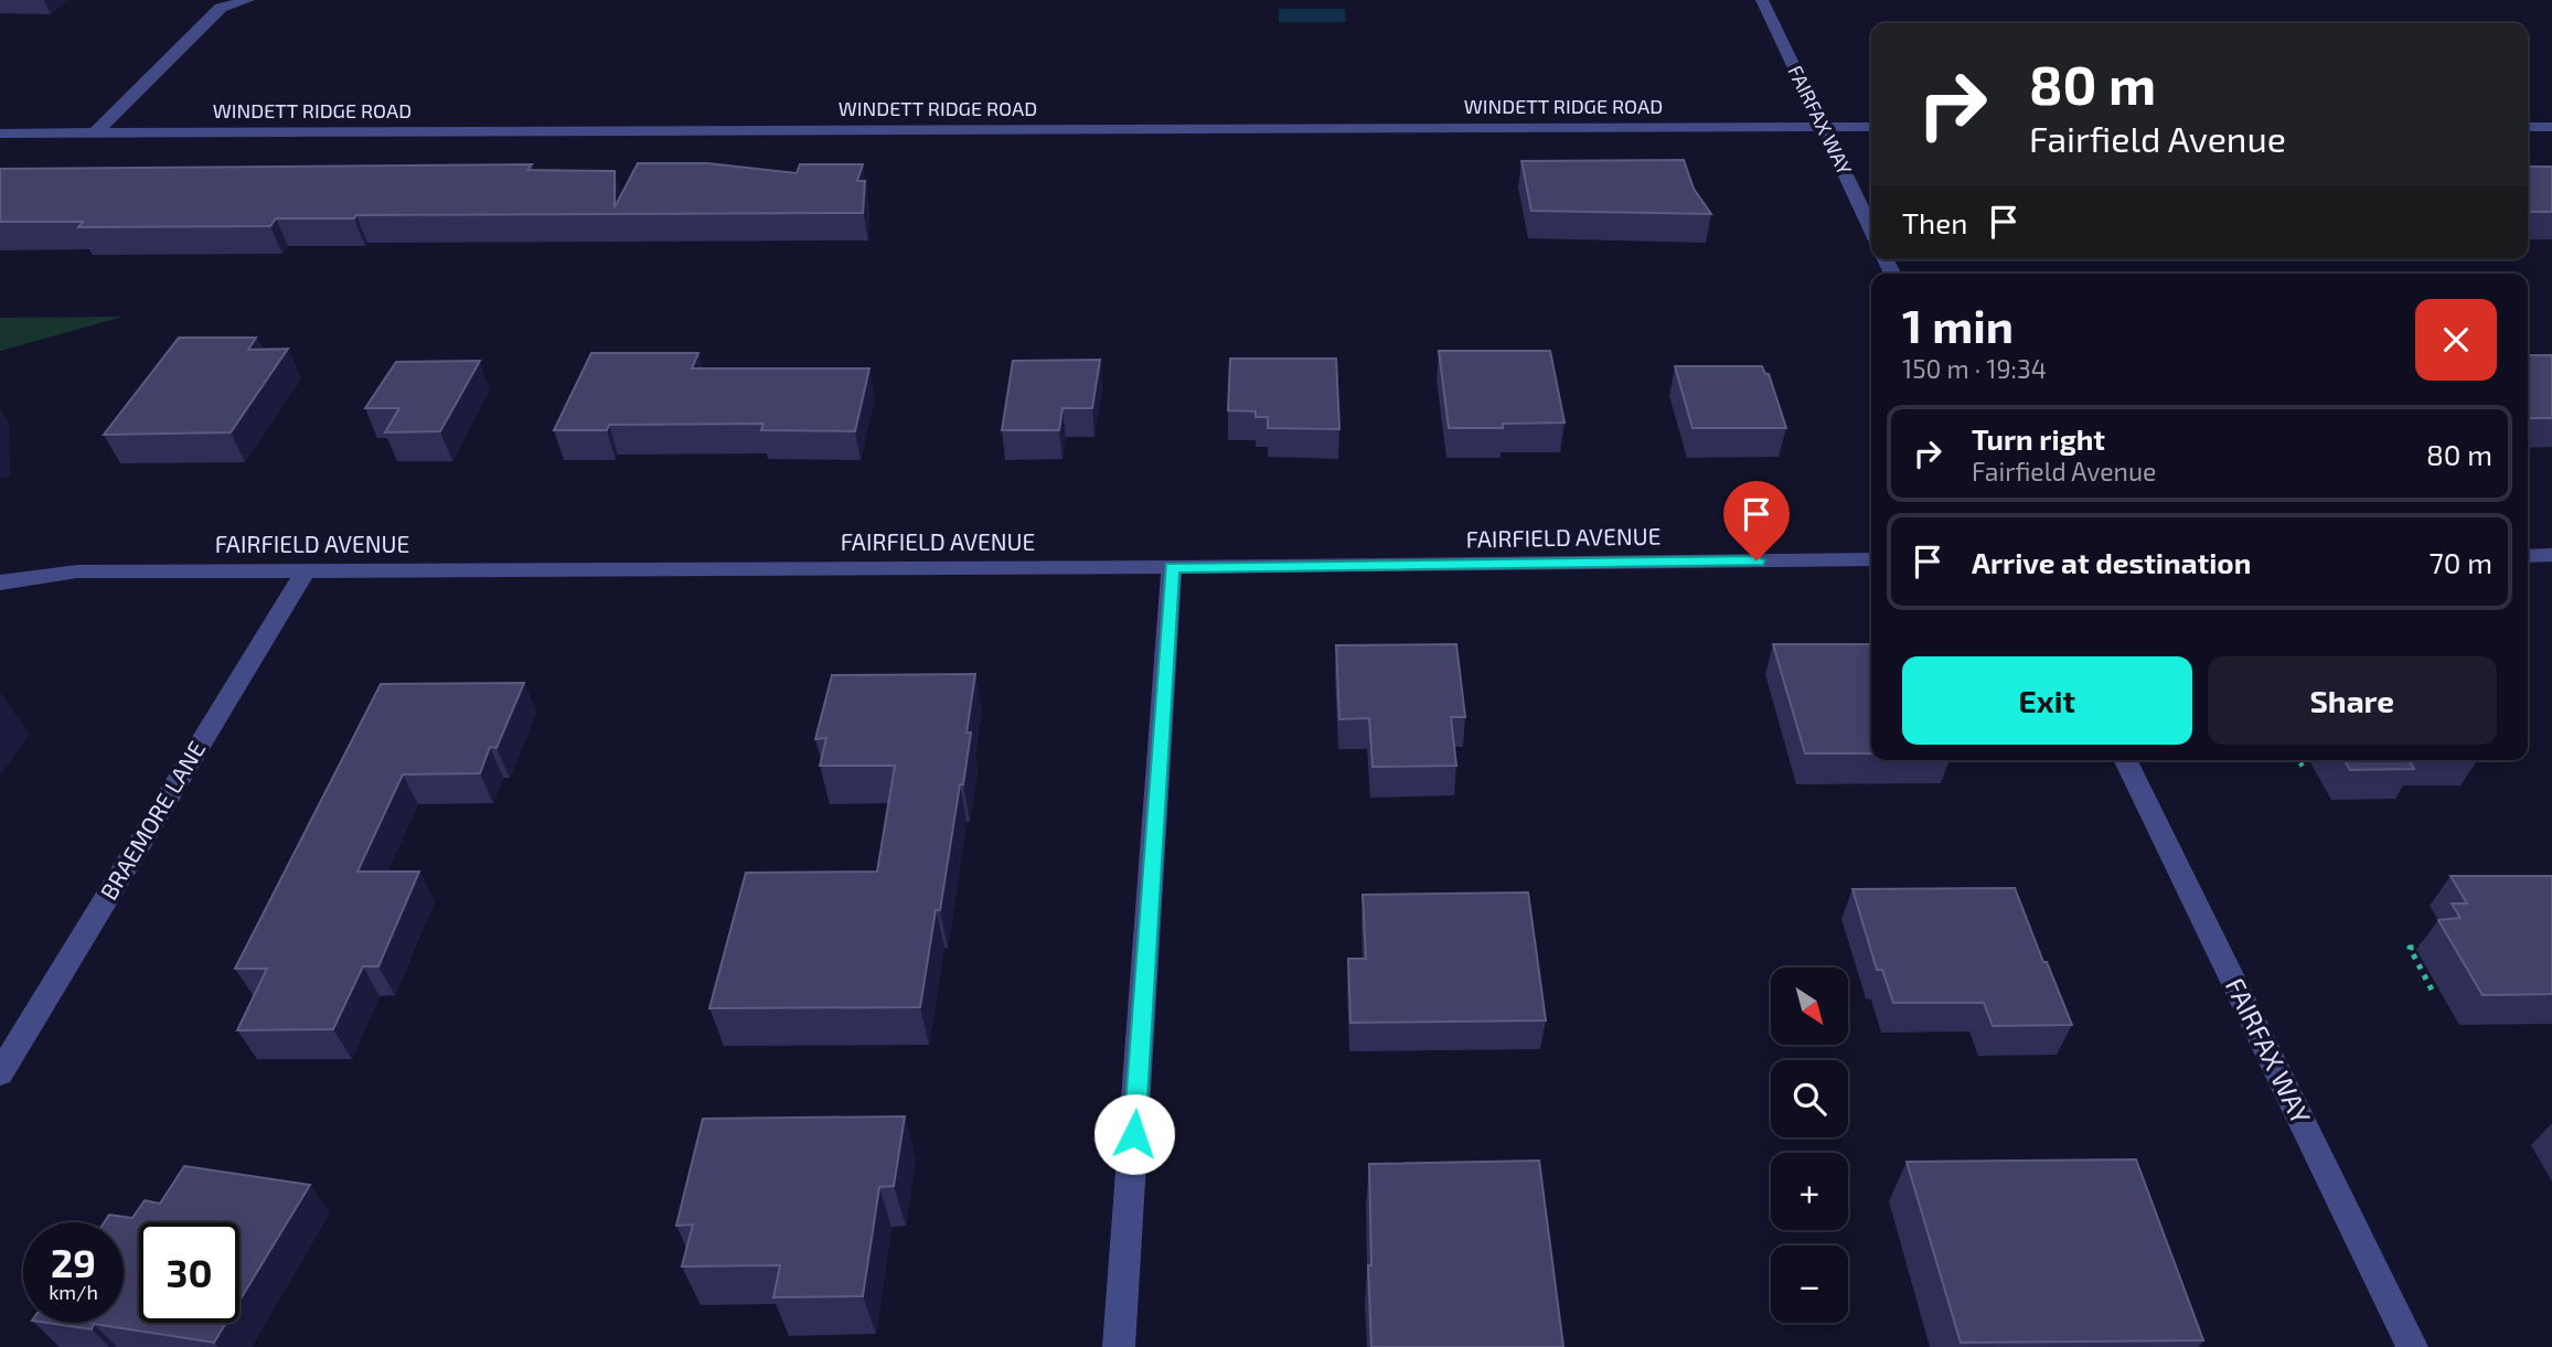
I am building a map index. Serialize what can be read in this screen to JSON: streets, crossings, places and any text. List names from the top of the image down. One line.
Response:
{"streets":{"street":["WINDETT RIDGE ROAD","FAIRFAX WAY","FAIRFIELD AVENUE","BRAEMORE LANE"]},"crossings":[["WINDETT RIDGE ROAD","FAIRFAX WAY"],["FAIRFIELD AVENUE","BRAEMORE LANE"]],"north":"bottom right","page":{"turn":["80 m","Fairfield Avenue"],"then":"Then","heading":["1 min","150 m · 19:34"],"list":[{"name":"Turn right","note":"Fairfield Avenue","value":"80 m"},{"name":"Arrive at destination","value":"70 m"}],"buttons":["Exit","Share"],"map_buttons":["+","−"],"speed":"29 km/h","limit":"30"}}
